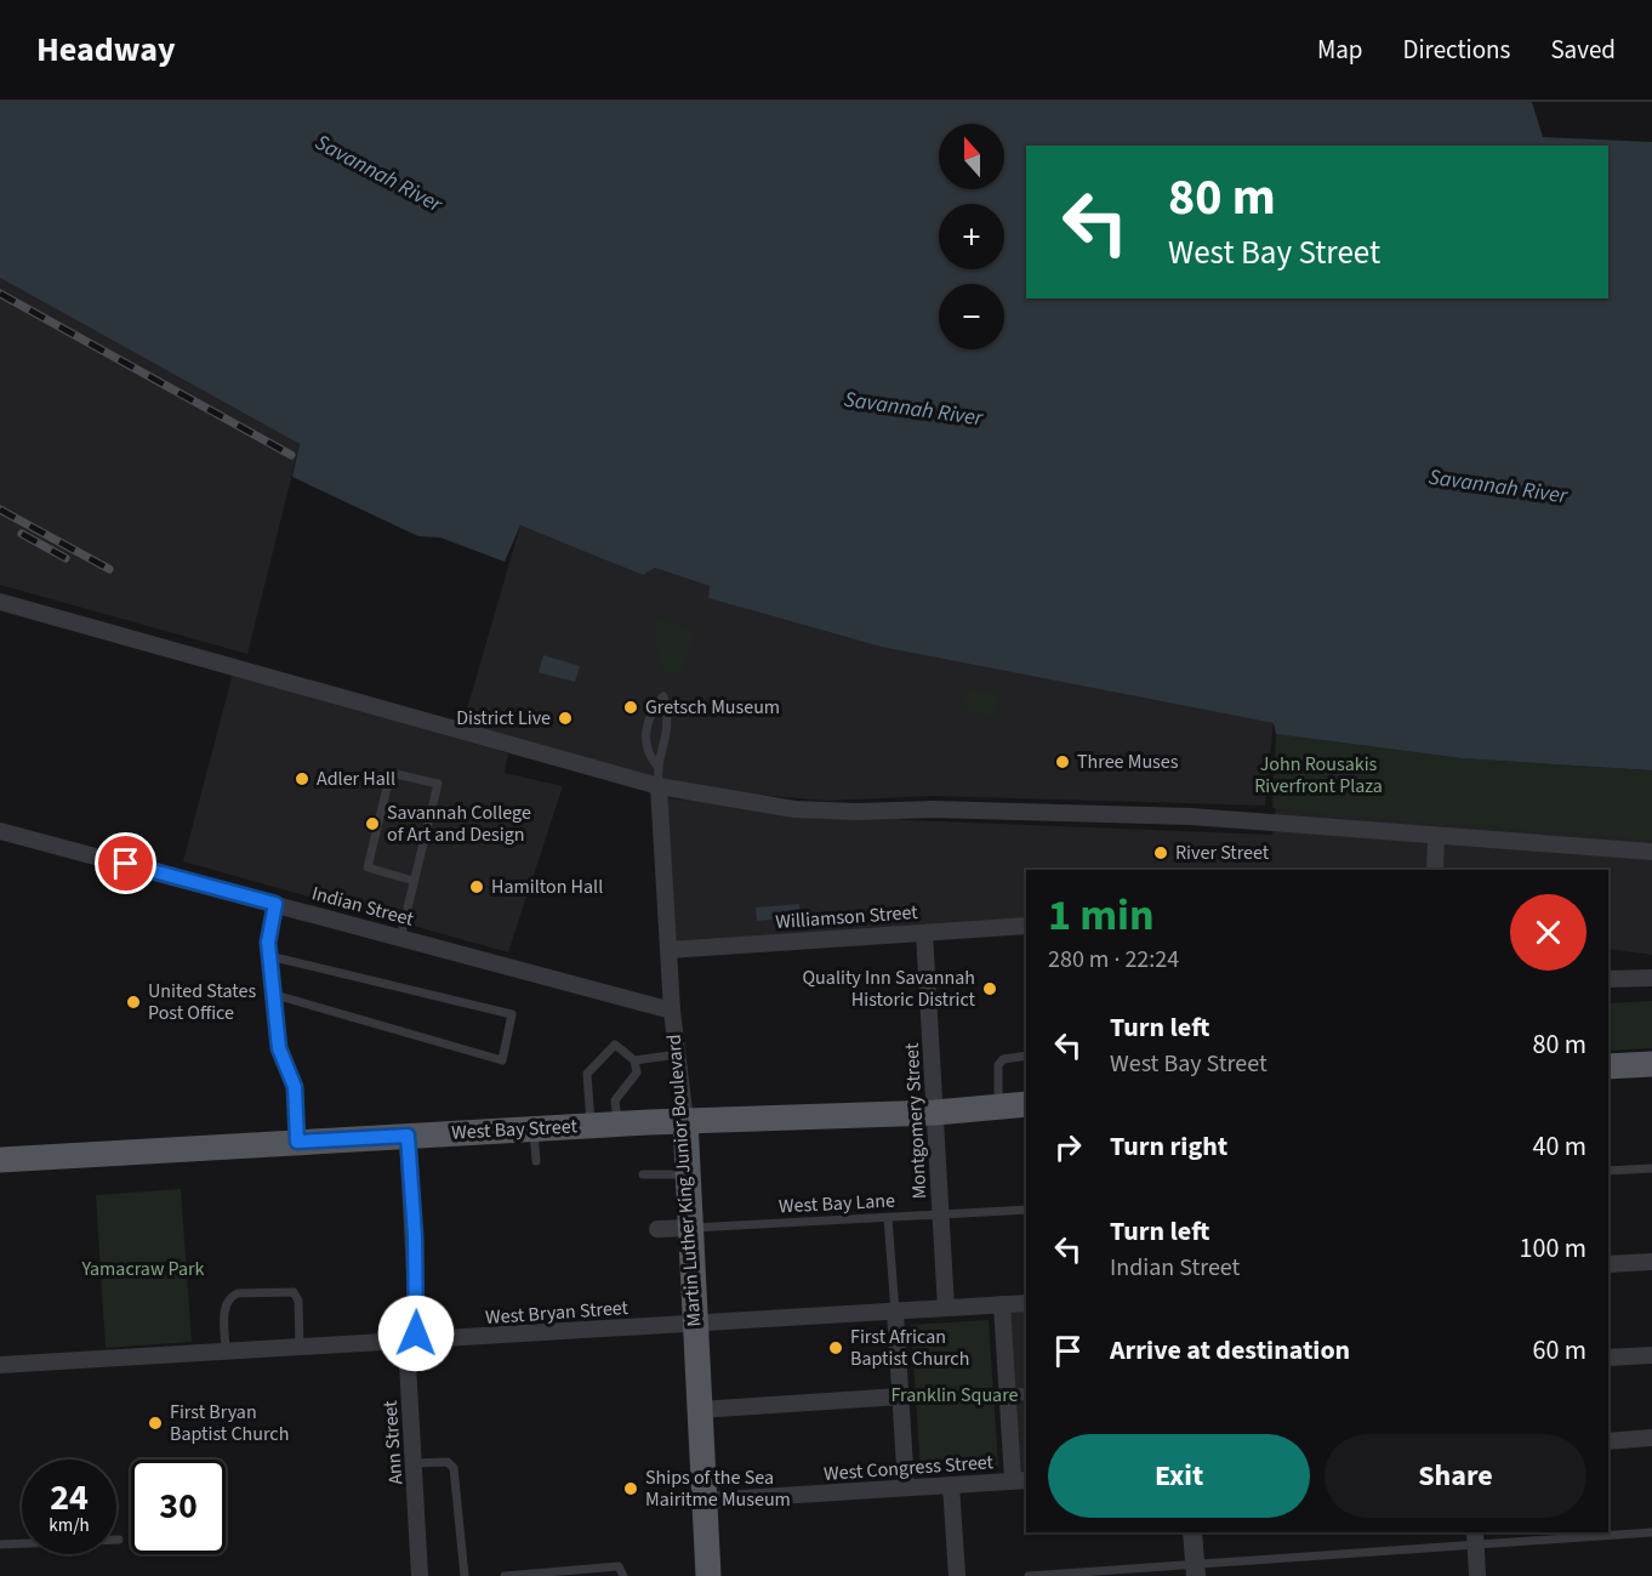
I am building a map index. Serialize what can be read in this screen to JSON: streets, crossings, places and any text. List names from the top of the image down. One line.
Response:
{"streets":{"main road":["West Bay Street","Martin Luther King Junior Boulevard"],"street":["Indian Street","Williamson Street","Montgomery Street","West Bryan Street","Ann Street","West Congress Street"],"lane":["West Bay Lane"]},"crossings":[["Indian Street","Martin Luther King Junior Boulevard"],["Williamson Street","Montgomery Street"],["Williamson Street","Martin Luther King Junior Boulevard"],["Montgomery Street","West Bay Street"],["Montgomery Street","West Bay Lane"],["Montgomery Street","West Bryan Street"],["West Bay Street","Martin Luther King Junior Boulevard"],["West Bay Street","Ann Street"],["Martin Luther King Junior Boulevard","West Bay Lane"],["Martin Luther King Junior Boulevard","West Bryan Street"],["Martin Luther King Junior Boulevard","West Congress Street"],["West Bryan Street","Ann Street"]],"water":["Savannah River"],"parks":["John Rousakis Riverfront Plaza","Yamacraw Park","Franklin Square"],"places":["Gretsch Museum","District Live","Three Muses","Adler Hall","Savannah College of Art and Design","River Street","Hamilton Hall","Quality Inn Savannah Historic District","United States Post Office","First African Baptist Church","First Bryan Baptist Church","Ships of the Sea Mairitme Museum"],"north":"top","page":{"header":"Headway","nav":["Map","Directions","Saved"],"map_buttons":["+","−"],"turn":["80 m","West Bay Street"],"heading":["1 min","280 m · 22:24"],"list":[{"name":"Turn left","note":"West Bay Street","value":"80 m"},{"name":"Turn right","value":"40 m"},{"name":"Turn left","note":"Indian Street","value":"100 m"},{"name":"Arrive at destination","value":"60 m"}],"buttons":["Exit","Share"],"speed":"24 km/h","limit":"30"}}
